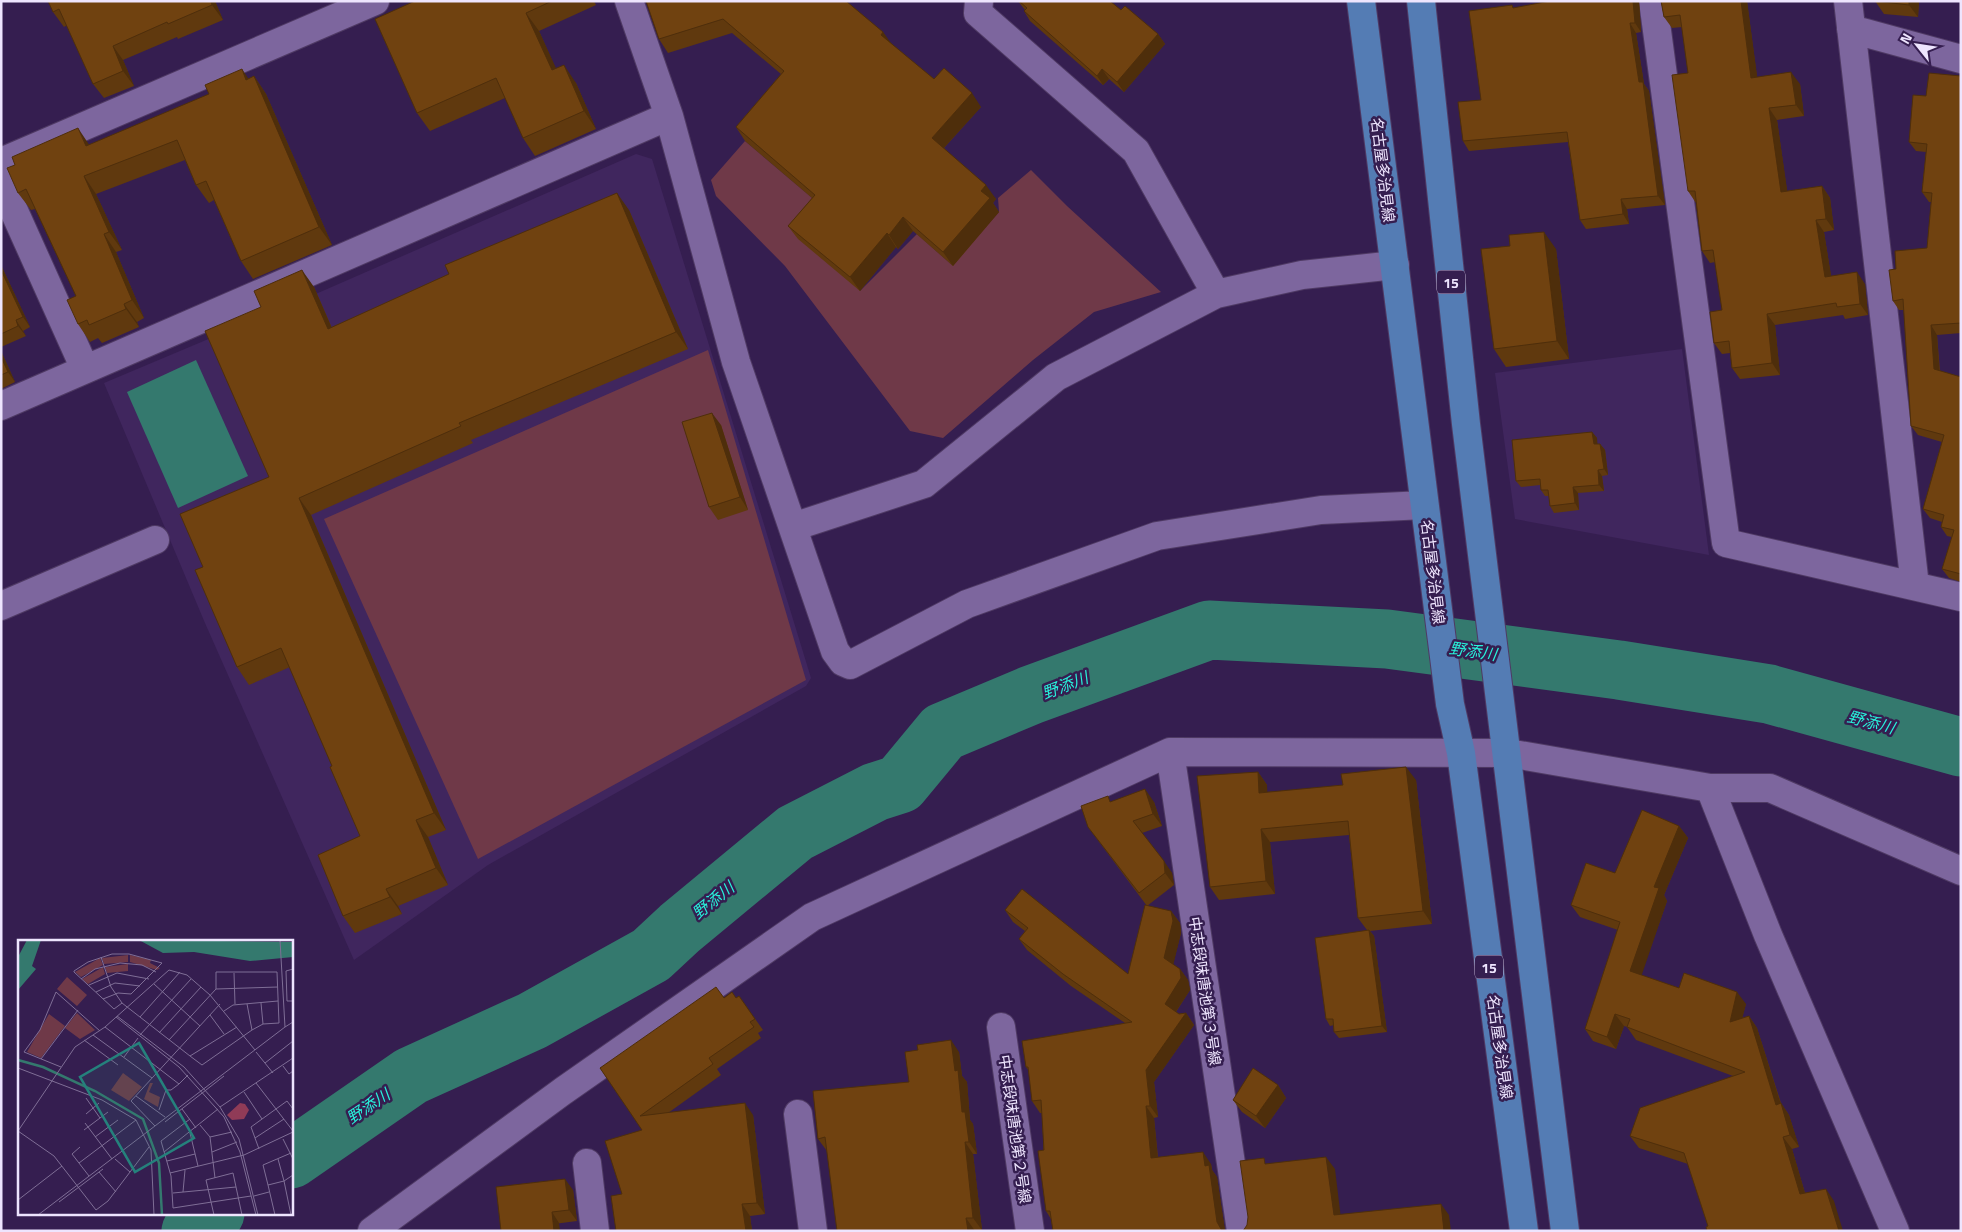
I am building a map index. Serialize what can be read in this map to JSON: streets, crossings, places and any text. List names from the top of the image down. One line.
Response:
{"streets":{"main road":["名古屋多治見線","15"],"street":["中志段味唐池第３号線","中志段味唐池第２号線"]},"water":["野添川"],"north":"top left"}
